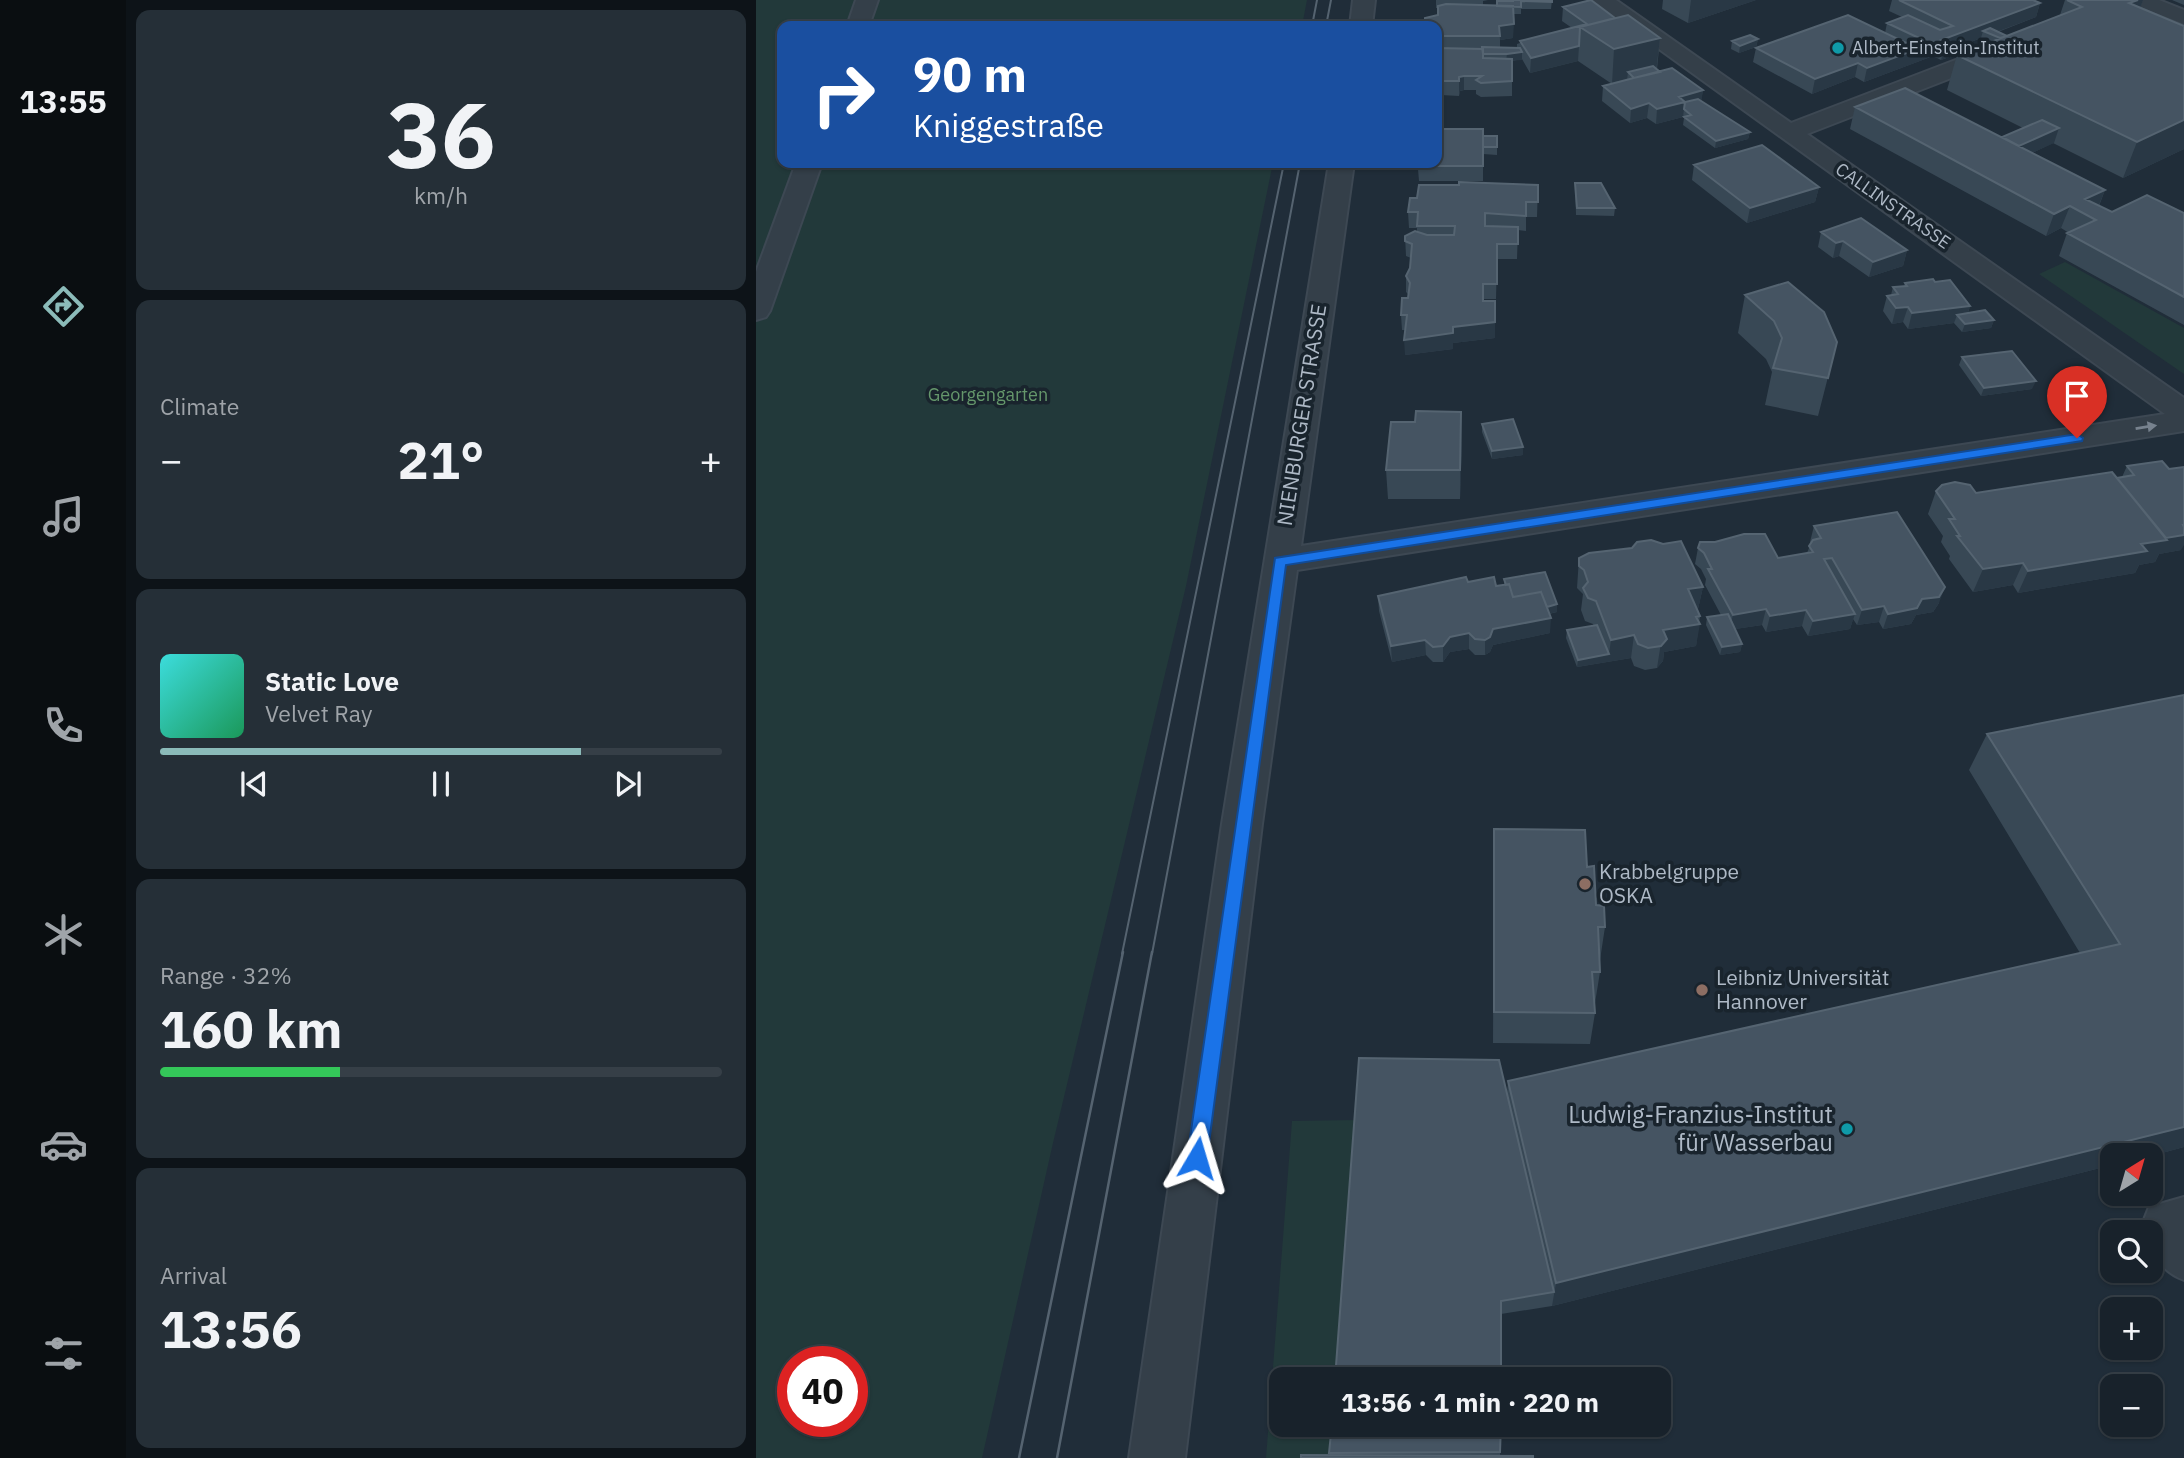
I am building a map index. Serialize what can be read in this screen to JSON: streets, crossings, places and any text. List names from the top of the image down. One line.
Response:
{"streets":{"street":["CALLINSTRASSE","NIENBURGER STRASSE"]},"parks":["Georgengarten"],"places":["Albert-Einstein-Institut","Krabbelgruppe OSKA","Leibniz Universität Hannover","Ludwig-Franzius-Institut für Wasserbau"],"north":"top right","page":{"tabs":"13:55","tile":[["36","km/h"],"Climate",["Range · 32%","160 km"],["Arrival","13:56"]],"turn":["90 m","Kniggestraße"],"heat":["−","21°","+"],"song":["Static Love","Velvet Ray"],"map_buttons":["+","−"],"limit":"40","trip":"13:56 · 1 min · 220 m"}}
